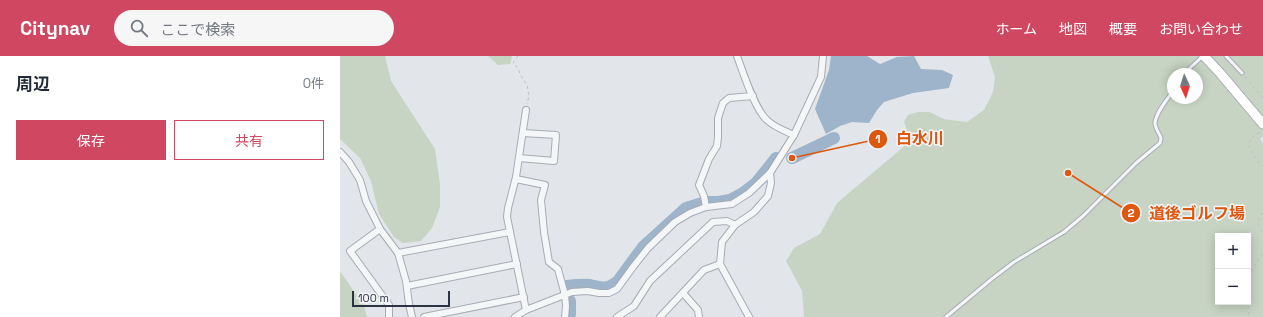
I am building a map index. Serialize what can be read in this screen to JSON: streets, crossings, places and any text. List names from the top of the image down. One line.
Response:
{"places":["白水川","道後ゴルフ場"],"scale_bar":"100 m","north":"bottom","page":{"header":"Citynav","search":"ここで検索","nav":["ホーム","地図","概要","お問い合わせ"],"heading":["周辺","0件"],"buttons":["保存","共有"],"map_buttons":["+","−"],"scale":"100 m"}}
